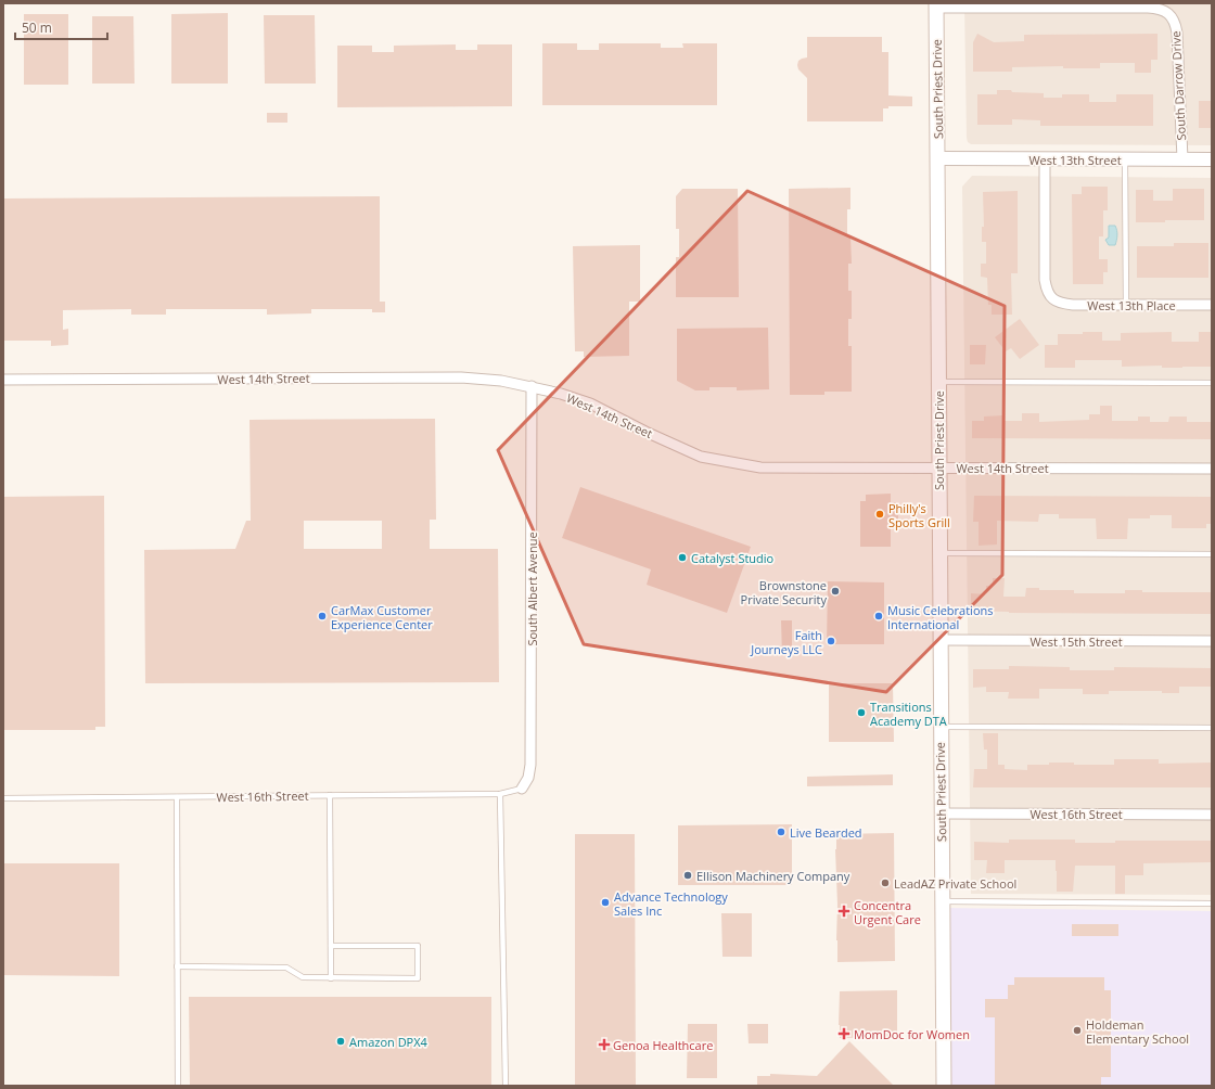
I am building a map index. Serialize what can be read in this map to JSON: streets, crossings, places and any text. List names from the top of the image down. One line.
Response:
{"streets":{"main road":["South Priest Drive"],"street":["South Darrow Drive","West 13th Street","West 13th Place","West 14th Street","South Albert Avenue","West 15th Street","West 16th Street"]},"crossings":[["South Darrow Drive","South Priest Drive"],["South Darrow Drive","West 13th Street"],["South Priest Drive","West 13th Street"],["South Priest Drive","West 14th Street"],["South Priest Drive","West 15th Street"],["South Priest Drive","West 16th Street"],["West 13th Street","West 13th Place"],["West 14th Street","South Albert Avenue"],["South Albert Avenue","West 16th Street"]],"places":{"other":["Philly's Sports Grill","Catalyst Studio","Brownstone Private Security","CarMax Customer Experience Center","Music Celebrations International","Faith Journeys LLC","Transitions Academy DTA","Live Bearded","Ellison Machinery Company","LeadAZ Private School","Advance Technology Sales Inc","Holdeman Elementary School","Amazon DPX4"],"health":["Concentra Urgent Care","MomDoc for Women","Genoa Healthcare"]},"scale_bar":"50 m"}
